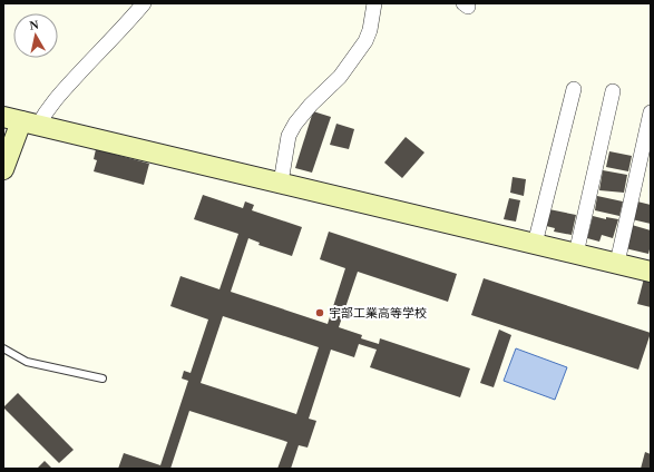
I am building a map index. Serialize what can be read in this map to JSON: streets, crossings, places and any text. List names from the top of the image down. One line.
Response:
{"places":["宇部工業高等学校"],"north":"top"}
